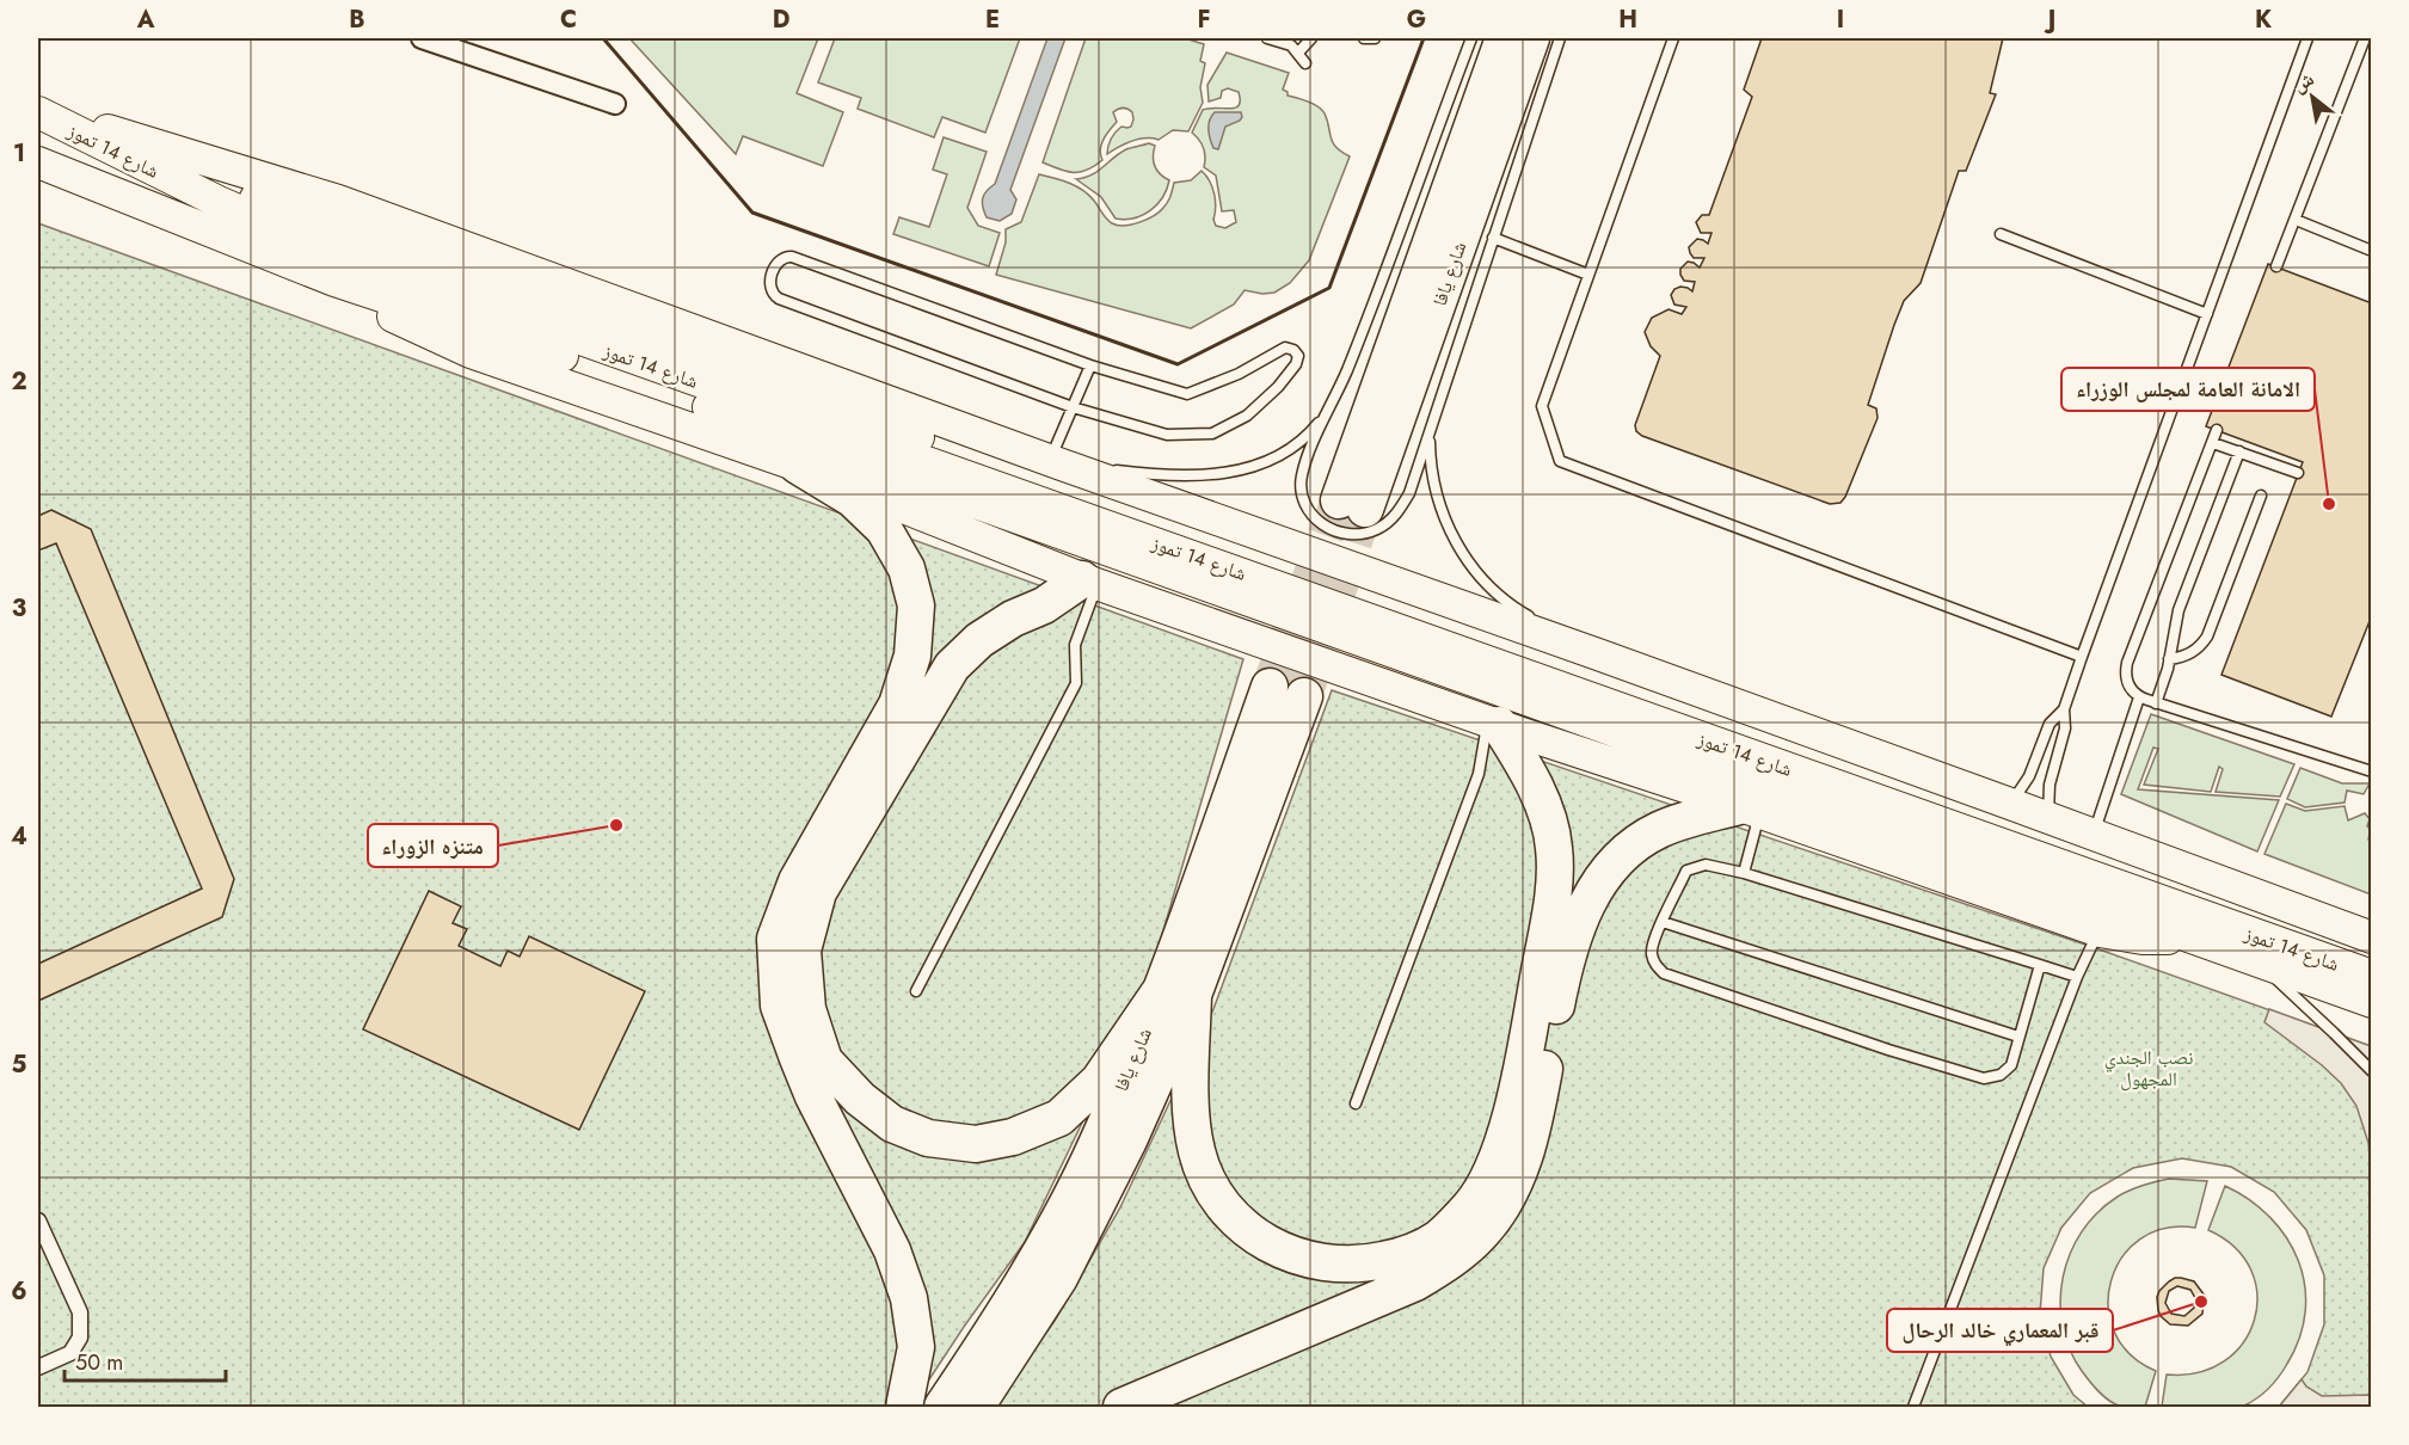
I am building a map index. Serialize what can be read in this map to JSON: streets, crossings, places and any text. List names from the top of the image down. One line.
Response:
{"streets":{"highway":["شارع يافا"],"main road":["شارع 14 تموز"]},"parks":["نصب الجندي المجهول"],"places":["الامانة العامة لمجلس الوزراء","متنزه الزوراء","قبر المعماري خالد الرحال"],"scale_bar":"50 m","north":"top left","grid":{"columns":["A","B","C","D","E","F","G","H","I","J","K"],"rows":["1","2","3","4","5","6"]}}
